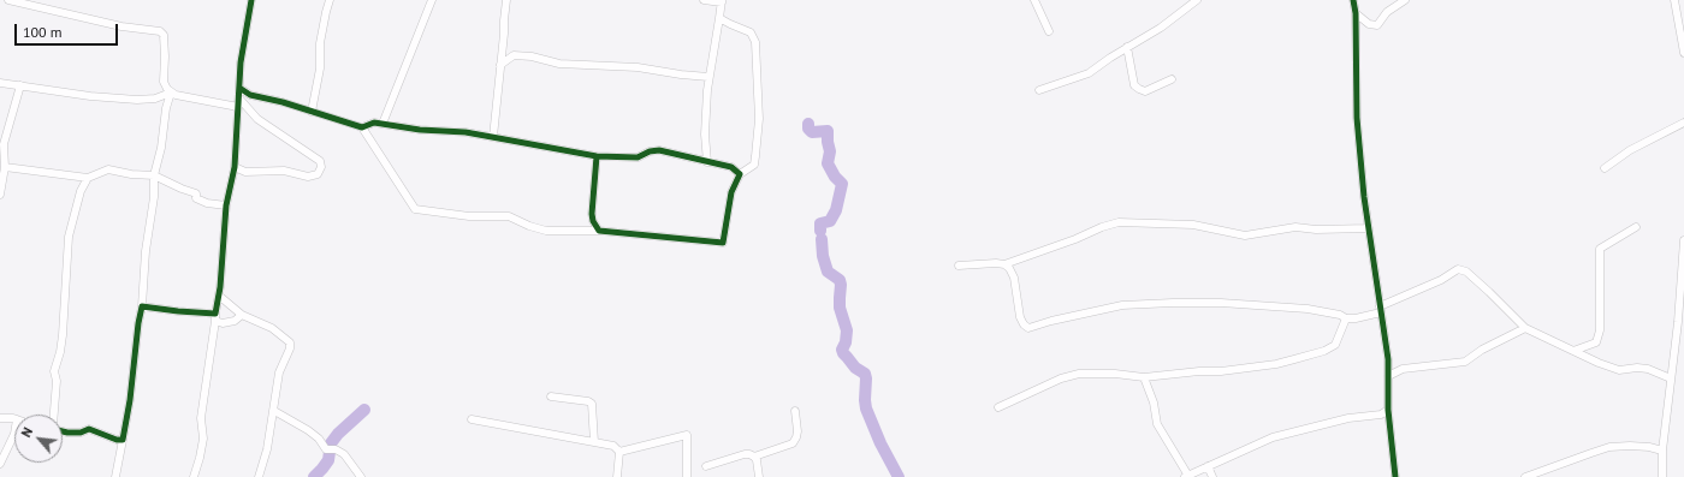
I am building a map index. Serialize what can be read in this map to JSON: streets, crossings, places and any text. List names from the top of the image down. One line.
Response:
{"scale_bar":"100 m","north":"top left"}
